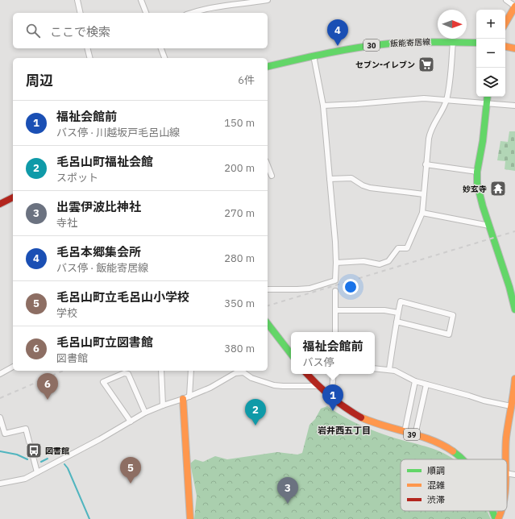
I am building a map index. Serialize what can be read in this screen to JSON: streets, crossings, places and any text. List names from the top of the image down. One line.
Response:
{"streets":{"main road":["飯能寄居線","30","39"]},"districts":["岩井西五丁目"],"places":{"supermarket":["セブン-イレブン"],"temple":["妙玄寺"],"bus stop":["図書館"]},"legend":["順調","混雑","渋滞"],"north":"right","page":{"map_buttons":["+","−"],"search":"ここで検索","pins":["4","6","1","2","5","3"],"heading":["周辺","6件"],"list":[{"mark":"1","name":"福祉会館前","note":"バス停 · 川越坂戸毛呂山線","value":"150 m"},{"mark":"2","name":"毛呂山町福祉会館","note":"スポット","value":"200 m"},{"mark":"3","name":"出雲伊波比神社","note":"寺社","value":"270 m"},{"mark":"4","name":"毛呂本郷集会所","note":"バス停 · 飯能寄居線","value":"280 m"},{"mark":"5","name":"毛呂山町立毛呂山小学校","note":"学校","value":"350 m"},{"mark":"6","name":"毛呂山町立図書館","note":"図書館","value":"380 m"}],"popup":["福祉会館前","バス停"]}}
